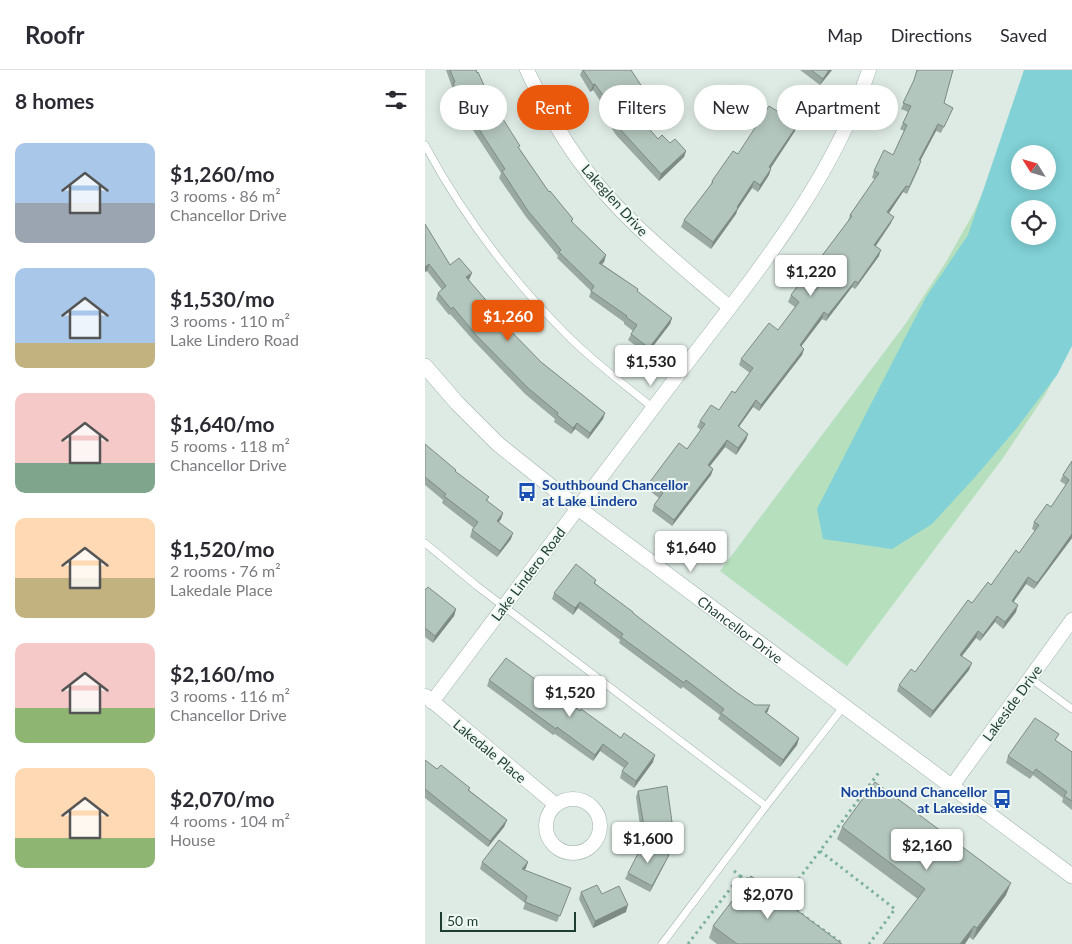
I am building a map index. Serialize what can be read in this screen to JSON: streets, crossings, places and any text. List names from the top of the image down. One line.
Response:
{"streets":{"street":["Lakeglen Drive","Lake Lindero Road","Chancellor Drive","Lakeside Drive","Lakedale Place"]},"crossings":[["Lakeglen Drive","Lake Lindero Road"],["Lake Lindero Road","Chancellor Drive"],["Lake Lindero Road","Lakedale Place"],["Chancellor Drive","Lakeside Drive"]],"places":{"bus stop":["Southbound Chancellor at Lake Lindero","Northbound Chancellor at Lakeside"]},"scale_bar":"50 m","north":"top left","page":{"header":"Roofr","nav":["Map","Directions","Saved"],"heading":"8 homes","chip":["Buy","Rent","Filters","New","Apartment"],"list":[{"name":"$1,260/mo","note":"3 rooms · 86 m² · Chancellor Drive"},{"name":"$1,530/mo","note":"3 rooms · 110 m² · Lake Lindero Road"},{"name":"$1,640/mo","note":"5 rooms · 118 m² · Chancellor Drive"},{"name":"$1,520/mo","note":"2 rooms · 76 m² · Lakedale Place"},{"name":"$2,160/mo","note":"3 rooms · 116 m² · Chancellor Drive"},{"name":"$2,070/mo","note":"4 rooms · 104 m² · House"}],"price":["$1,220","$1,260","$1,530","$1,640","$1,520","$1,600","$2,160","$2,070"],"scale":"50 m"}}
